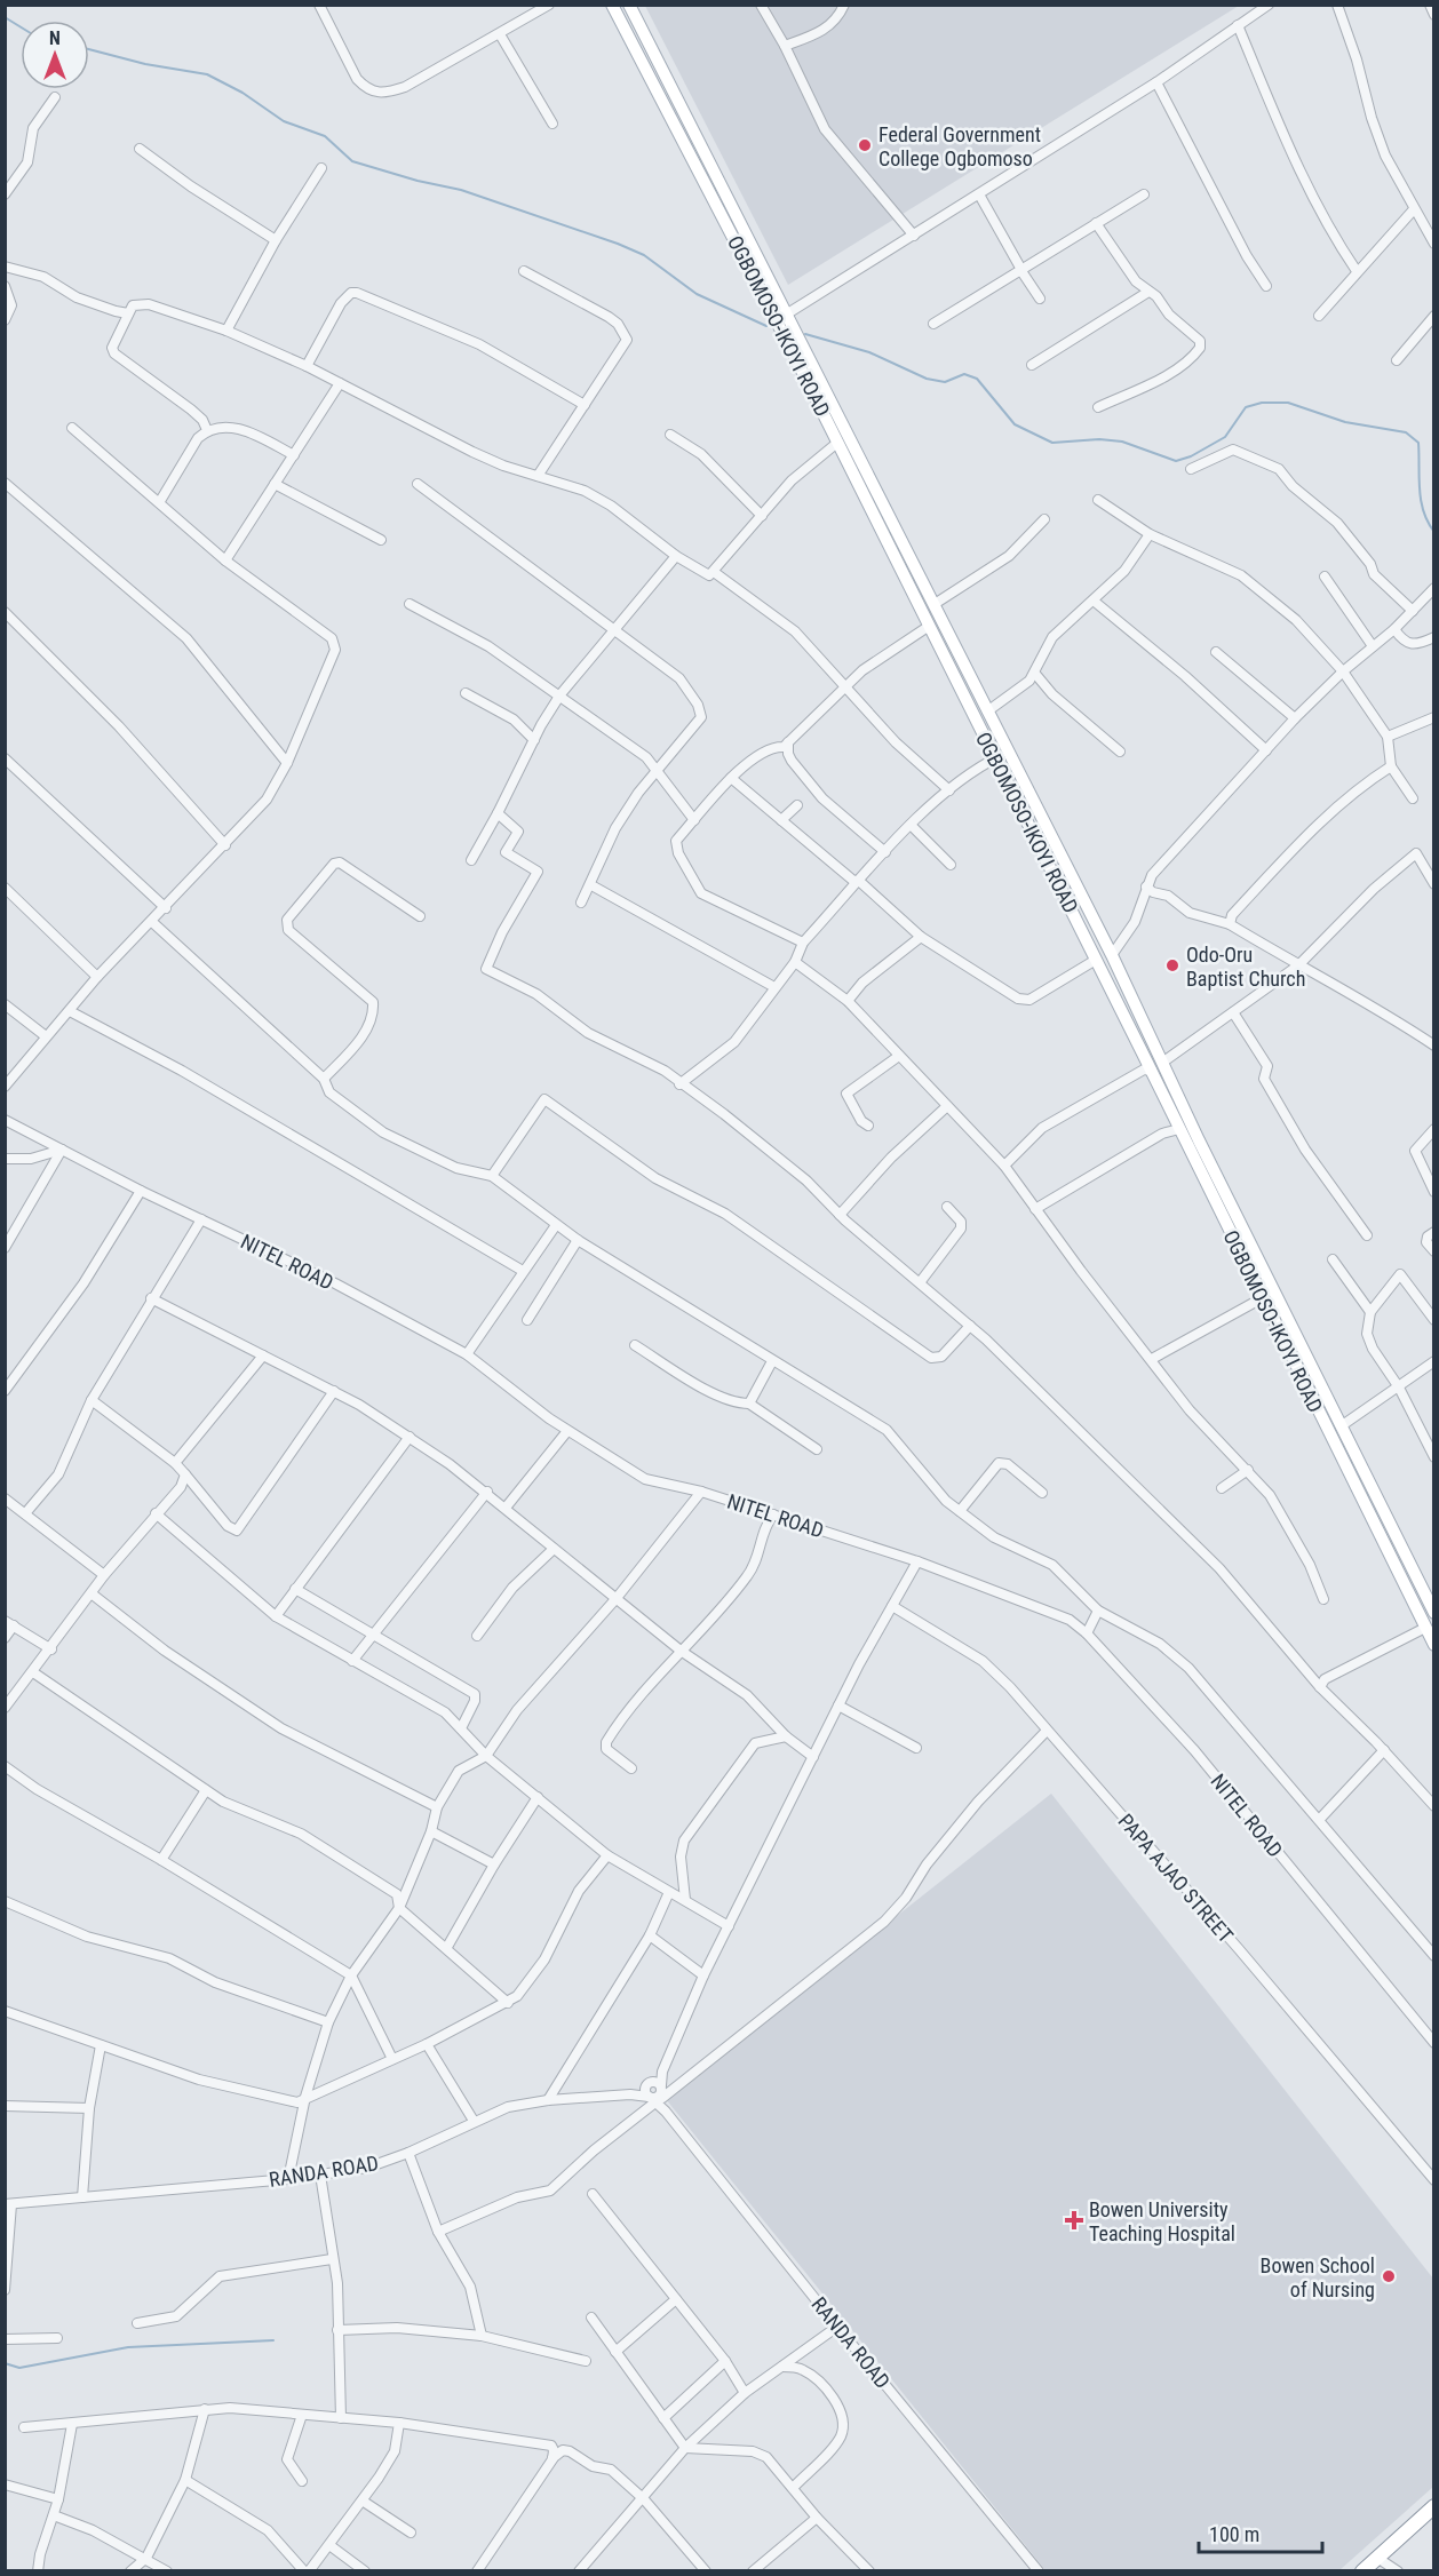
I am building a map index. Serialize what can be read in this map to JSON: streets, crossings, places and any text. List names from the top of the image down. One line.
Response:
{"streets":{"main road":["OGBOMOSO-IKOYI ROAD"],"street":["NITEL ROAD","PAPA AJAO STREET","RANDA ROAD"]},"places":{"other":["Federal Government College Ogbomoso","Odo-Oru Baptist Church","Bowen School of Nursing"],"health":["Bowen University Teaching Hospital"]},"scale_bar":"100 m","north":"top"}
